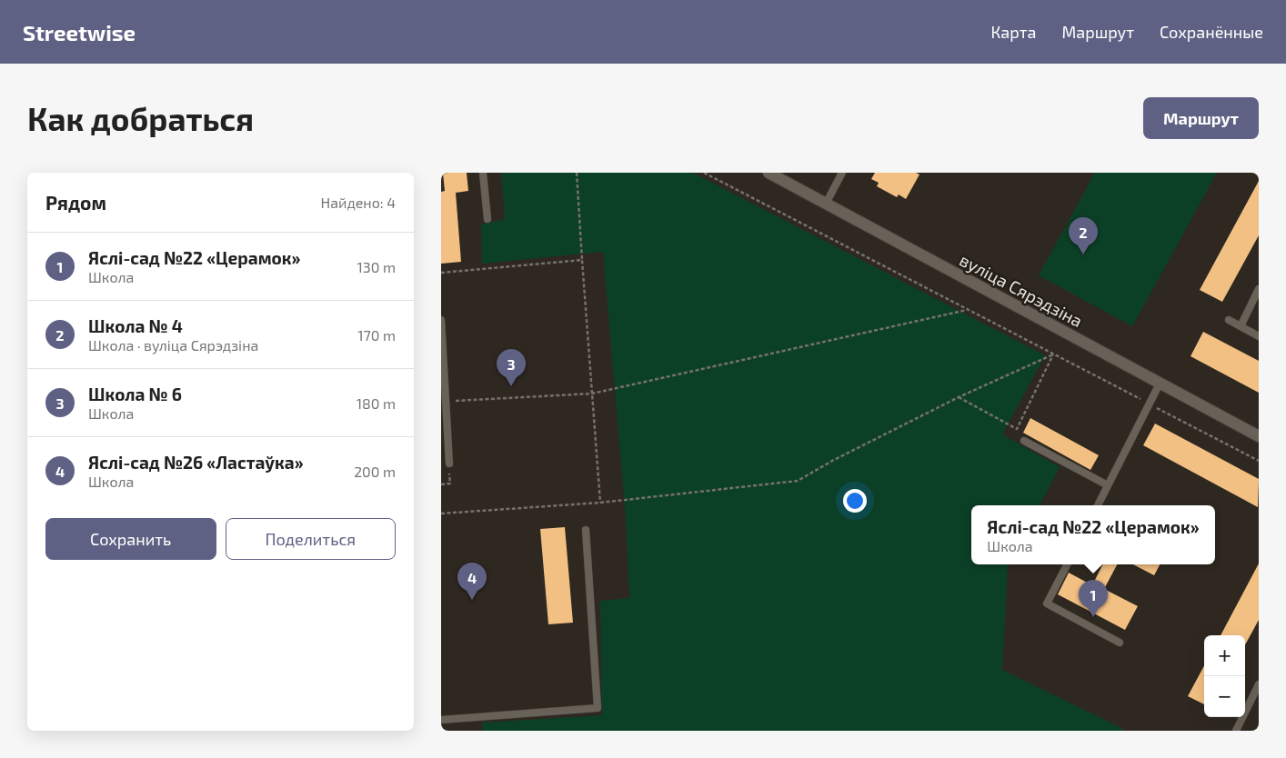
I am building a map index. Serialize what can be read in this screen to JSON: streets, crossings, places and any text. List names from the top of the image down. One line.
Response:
{"streets":{"street":["вуліца Сярэдзіна"]},"page":{"header":"Streetwise","nav":["Карта","Маршрут","Сохранённые"],"buttons":["Маршрут",["Сохранить","Поделиться"]],"title":"Как добраться","heading":["Рядом","Найдено: 4"],"pins":["2","3","4","1"],"list":[{"mark":"1","name":"Яслі-сад №22 «Церамок»","note":"Школа","value":"130 m"},{"mark":"2","name":"Школа № 4","note":"Школа · вуліца Сярэдзіна","value":"170 m"},{"mark":"3","name":"Школа № 6","note":"Школа","value":"180 m"},{"mark":"4","name":"Яслі-сад №26 «Ластаўка»","note":"Школа","value":"200 m"}],"popup":["Яслі-сад №22 «Церамок»","Школа"],"map_buttons":["+","−"]}}
